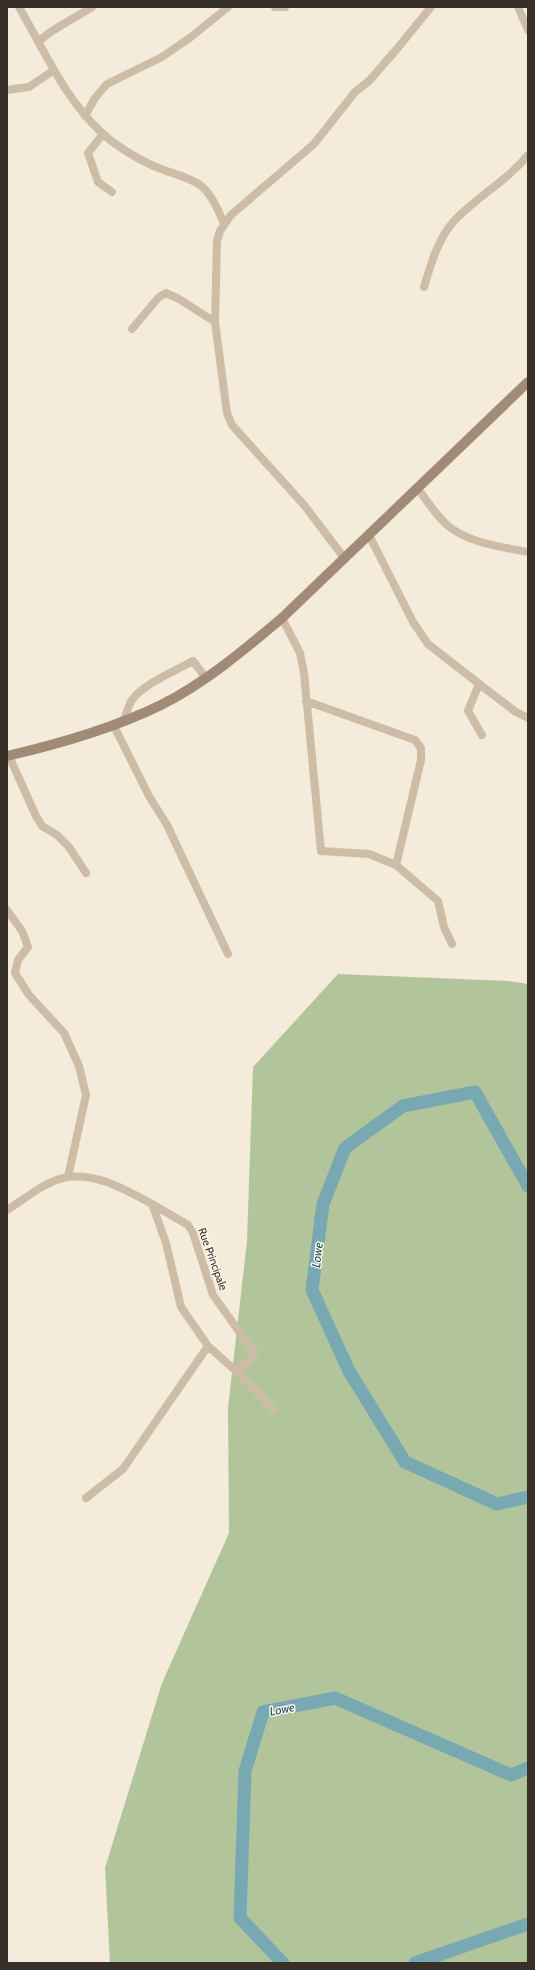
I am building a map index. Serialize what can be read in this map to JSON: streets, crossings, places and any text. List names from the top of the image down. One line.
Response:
{"streets":{"street":["Rue Principale"]},"water":["Lowe"]}
